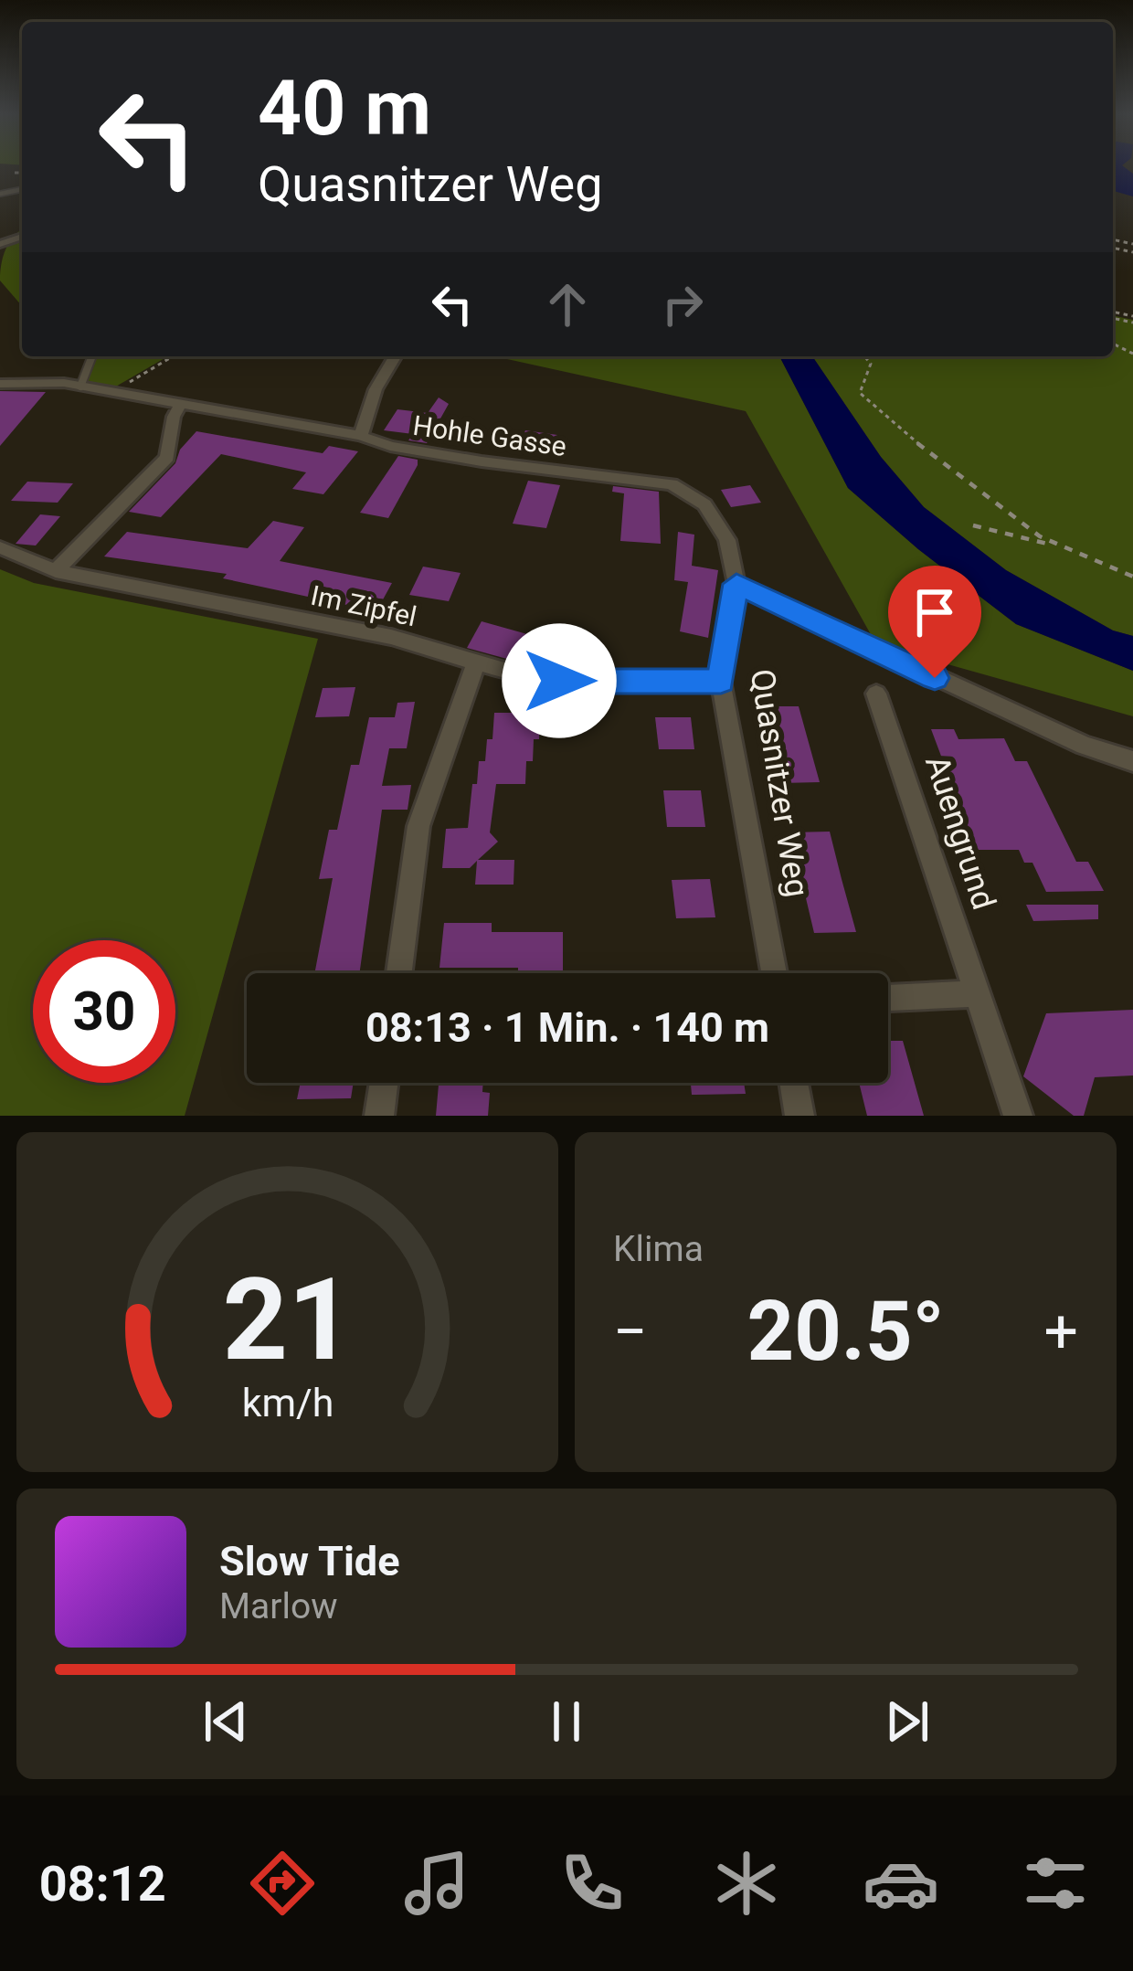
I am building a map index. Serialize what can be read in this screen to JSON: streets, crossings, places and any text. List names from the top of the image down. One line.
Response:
{"streets":{"street":["Hohle Gasse","Im Zipfel","Quasnitzer Weg","Auengrund"]},"crossings":[["Hohle Gasse","Quasnitzer Weg"],["Im Zipfel","Quasnitzer Weg"]],"page":{"turn":["40 m","Quasnitzer Weg"],"limit":"30","trip":"08:13 · 1 Min. · 140 m","tile":"Klima","heat":["−","20.5°","+"],"song":["Slow Tide","Marlow"],"tabs":"08:12","gauge":["21","km/h"]}}
